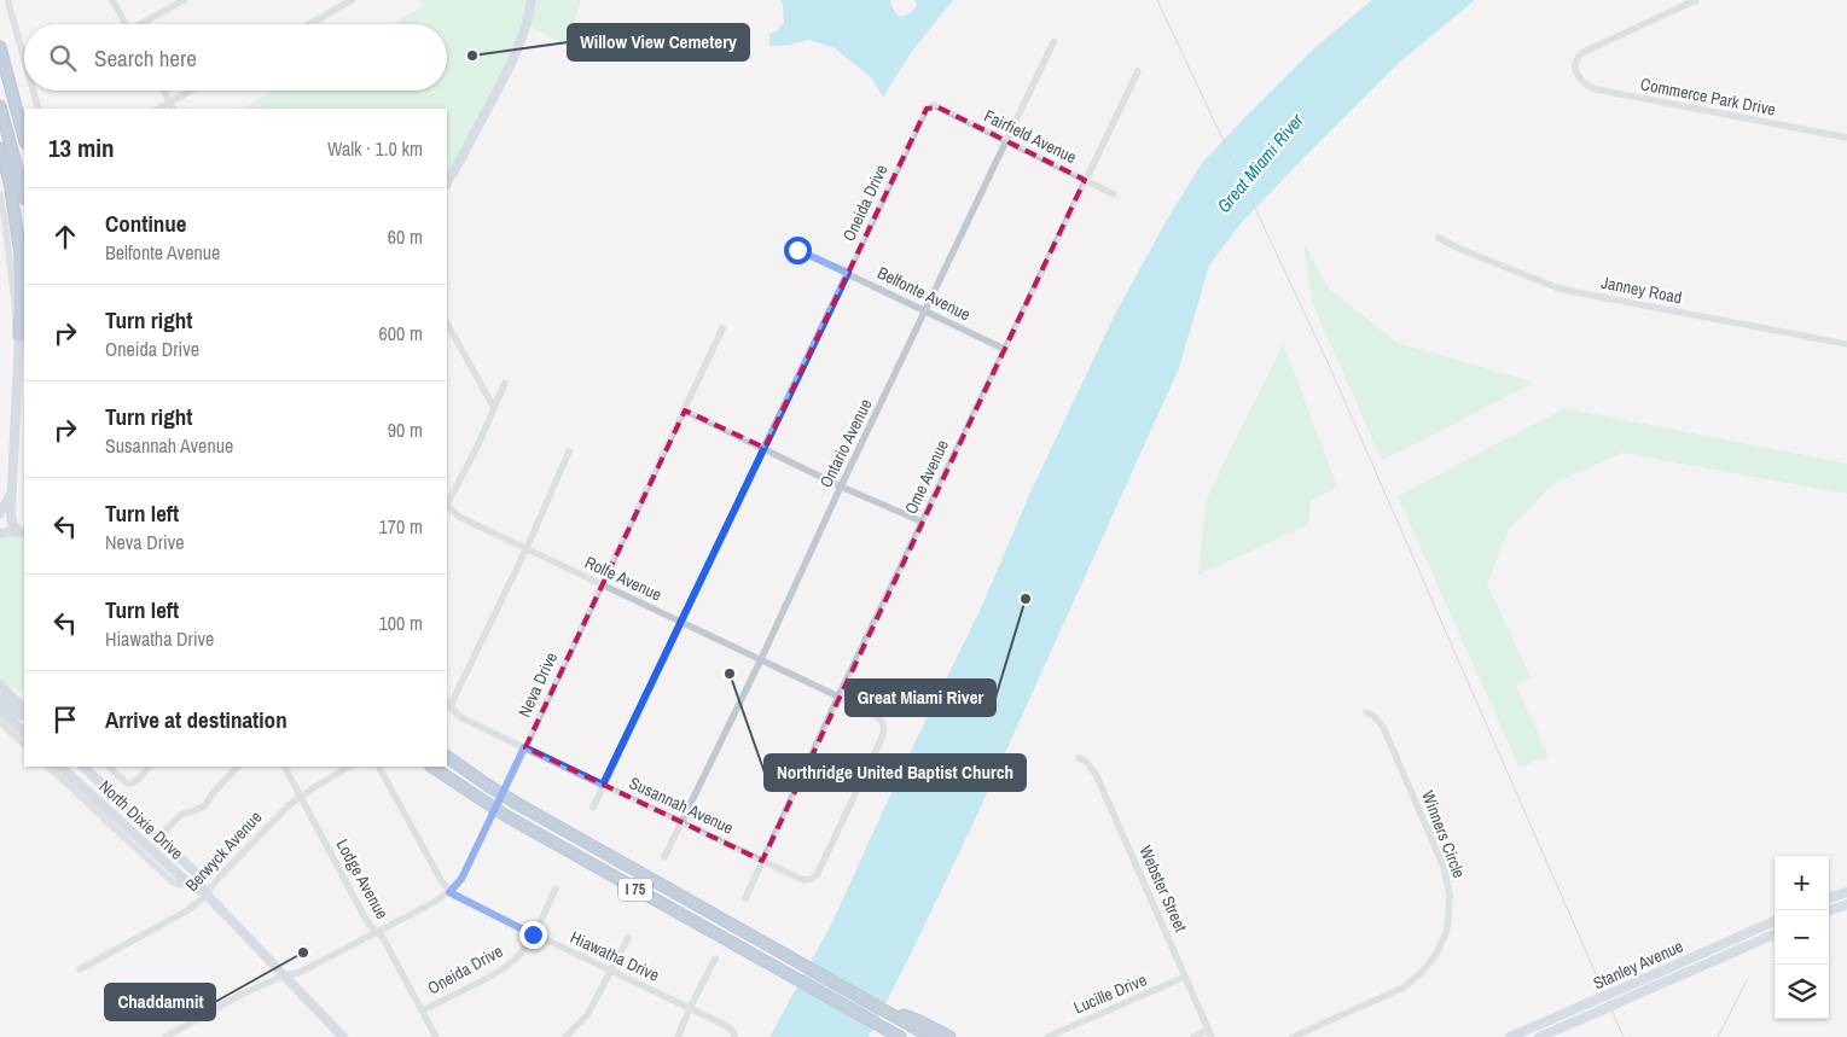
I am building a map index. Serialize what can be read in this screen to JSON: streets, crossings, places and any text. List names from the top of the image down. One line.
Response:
{"streets":{"highway":["I 75"],"main road":["North Dixie Drive","Stanley Avenue"],"street":["Commerce Park Drive","Fairfield Avenue","Oneida Drive","Janney Road","Belfonte Avenue","Ontario Avenue","Ome Avenue","Rolfe Avenue","Neva Drive","Susannah Avenue","Winners Circle","Berwyck Avenue","Lodge Avenue","Webster Street","Hiawatha Drive","Lucille Drive"]},"crossings":[["Fairfield Avenue","Oneida Drive"],["Fairfield Avenue","Ontario Avenue"],["Fairfield Avenue","Ome Avenue"],["Oneida Drive","Belfonte Avenue"],["Oneida Drive","Rolfe Avenue"],["Oneida Drive","Susannah Avenue"],["Oneida Drive","Lodge Avenue"],["Oneida Drive","Hiawatha Drive"],["Belfonte Avenue","Ontario Avenue"],["Belfonte Avenue","Ome Avenue"],["Ontario Avenue","Rolfe Avenue"],["Ontario Avenue","Susannah Avenue"],["Ome Avenue","Rolfe Avenue"],["Ome Avenue","Susannah Avenue"],["Rolfe Avenue","Neva Drive"],["Rolfe Avenue","Susannah Avenue"],["Neva Drive","Susannah Avenue"],["Neva Drive","North Dixie Drive"],["Neva Drive","Lodge Avenue"],["Neva Drive","Hiawatha Drive"],["North Dixie Drive","Berwyck Avenue"],["Berwyck Avenue","Lodge Avenue"],["Webster Street","Lucille Drive"]],"water":["Great Miami River"],"places":["Willow View Cemetery","Great Miami River","Northridge United Baptist Church","Chaddamnit"],"page":{"search":"Search here","heading":["13 min","Walk · 1.0 km"],"list":[["Continue","Belfonte Avenue","60 m"],["Turn right","Oneida Drive","600 m"],["Turn right","Susannah Avenue","90 m"],["Turn left","Neva Drive","170 m"],["Turn left","Hiawatha Drive","100 m"],"Arrive at destination"],"map_buttons":["+","−"]}}
